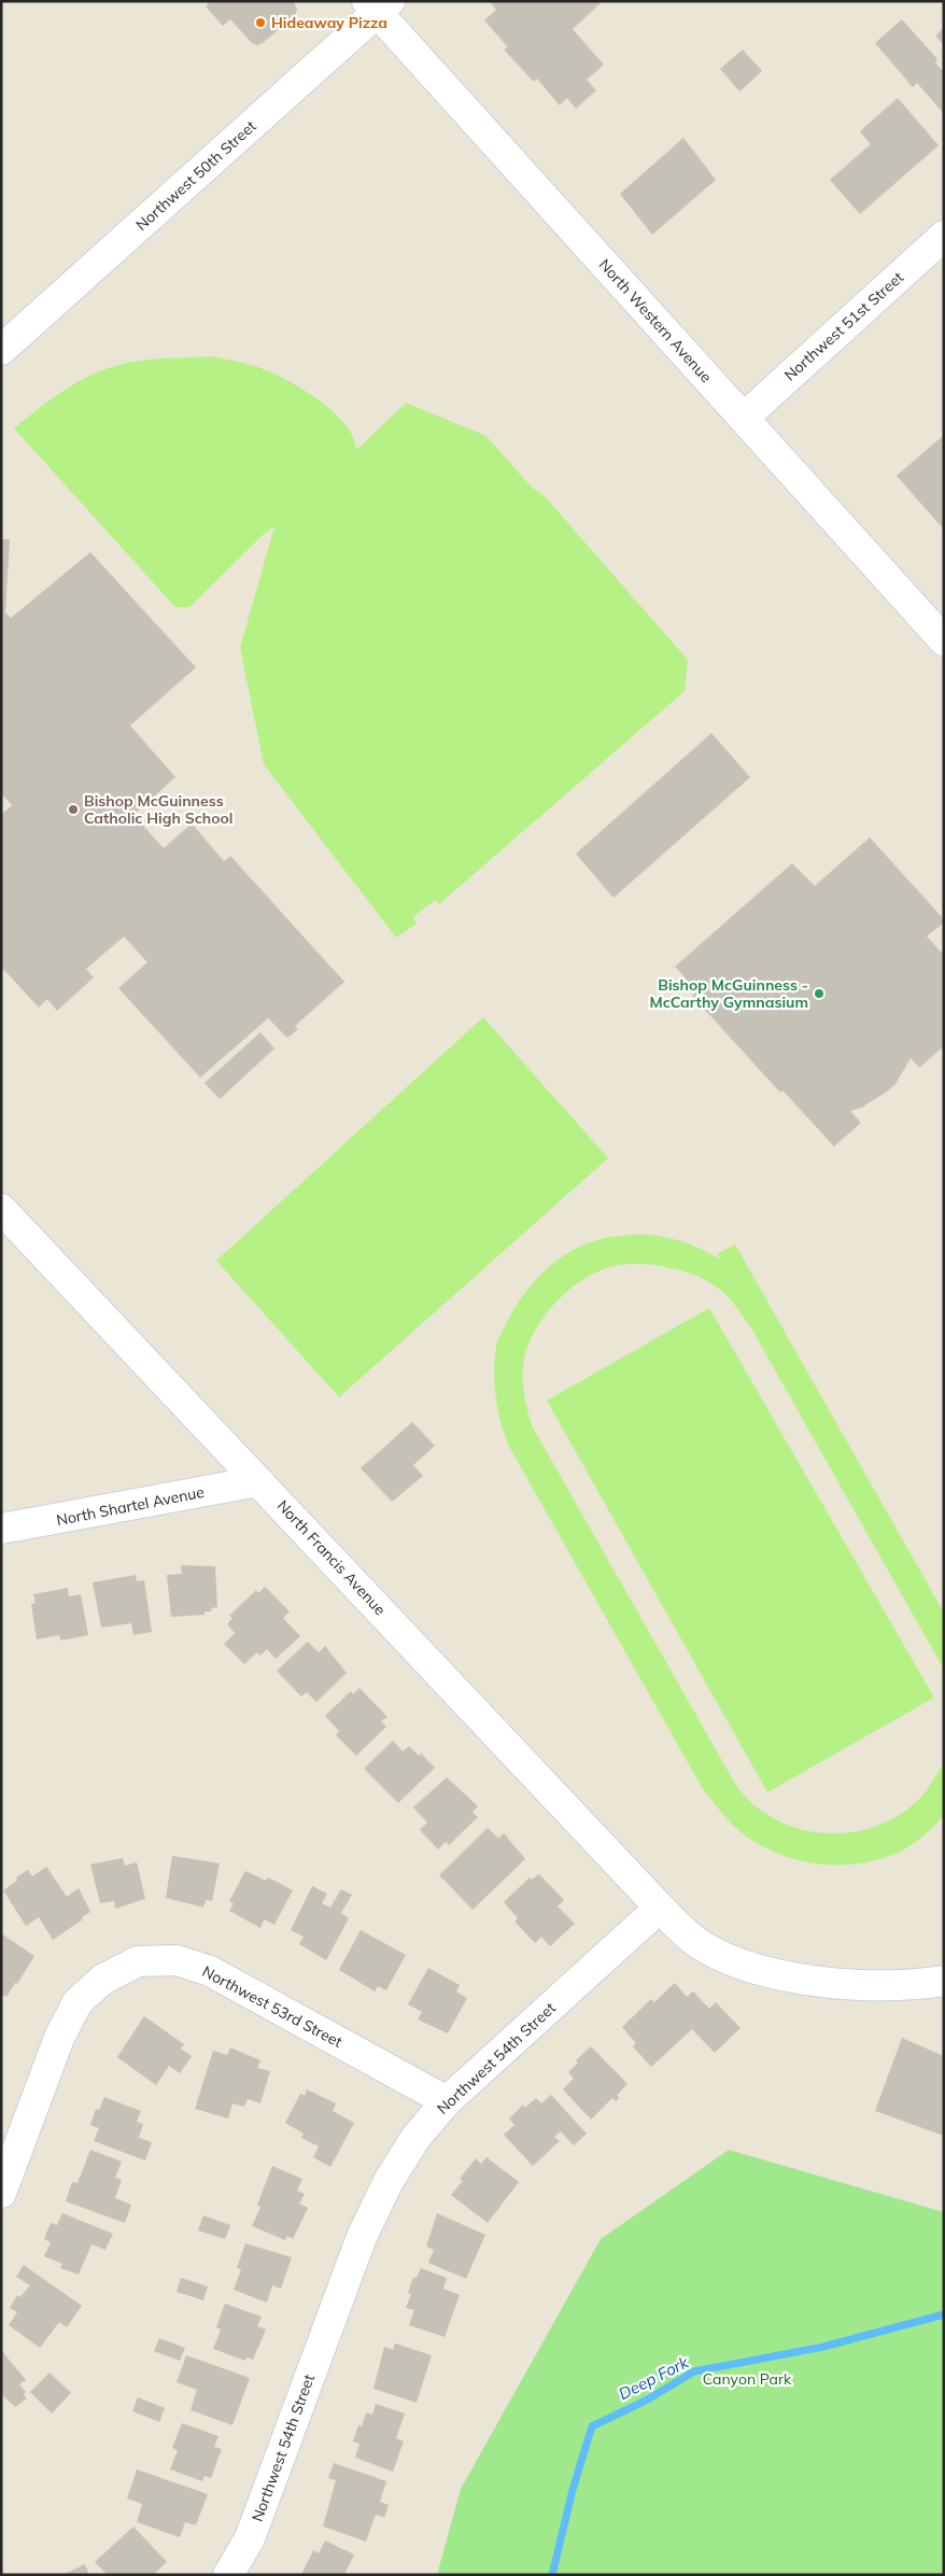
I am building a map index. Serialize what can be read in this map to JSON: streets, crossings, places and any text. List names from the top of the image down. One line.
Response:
{"streets":{"street":["Northwest 50th Street","North Western Avenue","Northwest 51st Street","North Shartel Avenue","North Francis Avenue","Northwest 53rd Street","Northwest 54th Street"]},"crossings":[["Northwest 50th Street","North Western Avenue"],["North Western Avenue","Northwest 51st Street"],["North Shartel Avenue","North Francis Avenue"],["North Francis Avenue","Northwest 54th Street"],["Northwest 53rd Street","Northwest 54th Street"]],"water":["Deep Fork"],"parks":["Canyon Park"],"places":["Hideaway Pizza","Bishop McGuinness Catholic High School","Bishop McGuinness - McCarthy Gymnasium"]}
